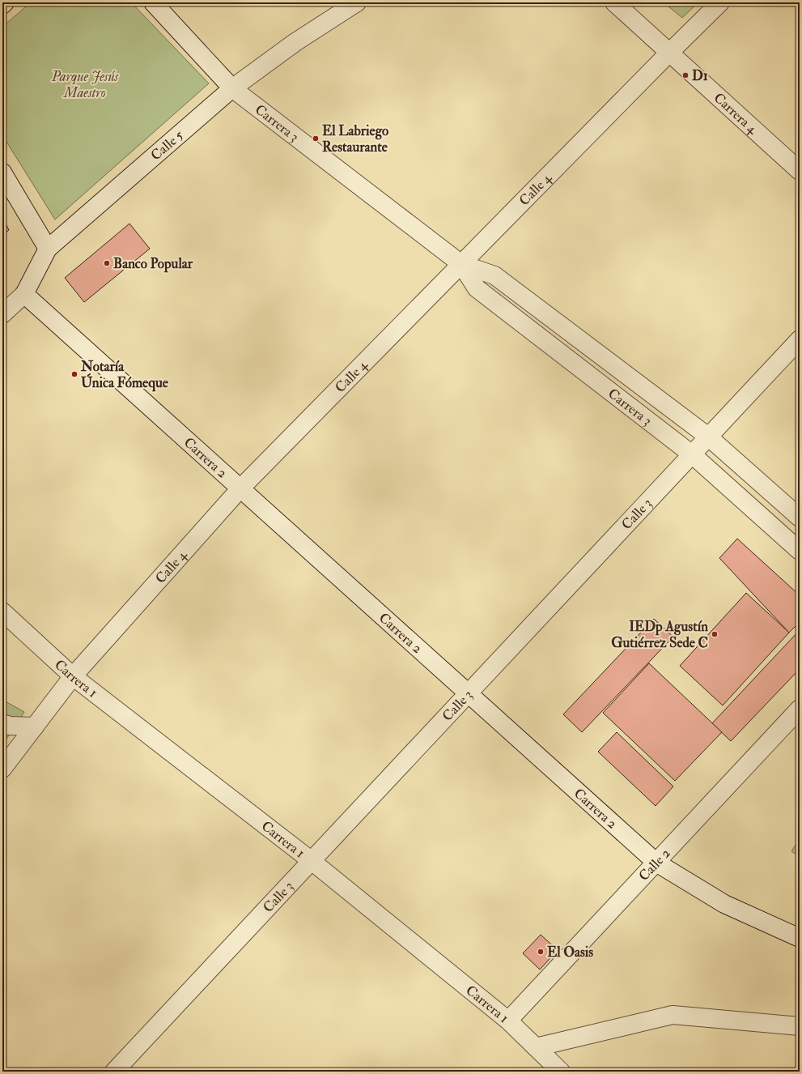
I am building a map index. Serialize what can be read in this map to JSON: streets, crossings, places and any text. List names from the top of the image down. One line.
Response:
{"streets":{"street":["Carrera 4","Carrera 3","Calle 5","Calle 4","Carrera 2","Calle 3","Carrera 1","Calle 2"]},"crossings":[["Carrera 4","Calle 4"],["Carrera 3","Calle 5"],["Carrera 3","Calle 4"],["Carrera 3","Calle 3"],["Calle 5","Carrera 2"],["Calle 4","Carrera 2"],["Calle 4","Carrera 1"],["Carrera 2","Calle 3"],["Carrera 2","Calle 2"],["Calle 3","Carrera 1"],["Carrera 1","Calle 2"]],"parks":["Parque Jesús Maestro"],"places":["D1","El Labriego Restaurante","Banco Popular","Notaría Única Fómeque","IEDp Agustín Gutiérrez Sede C","El Oasis"]}
